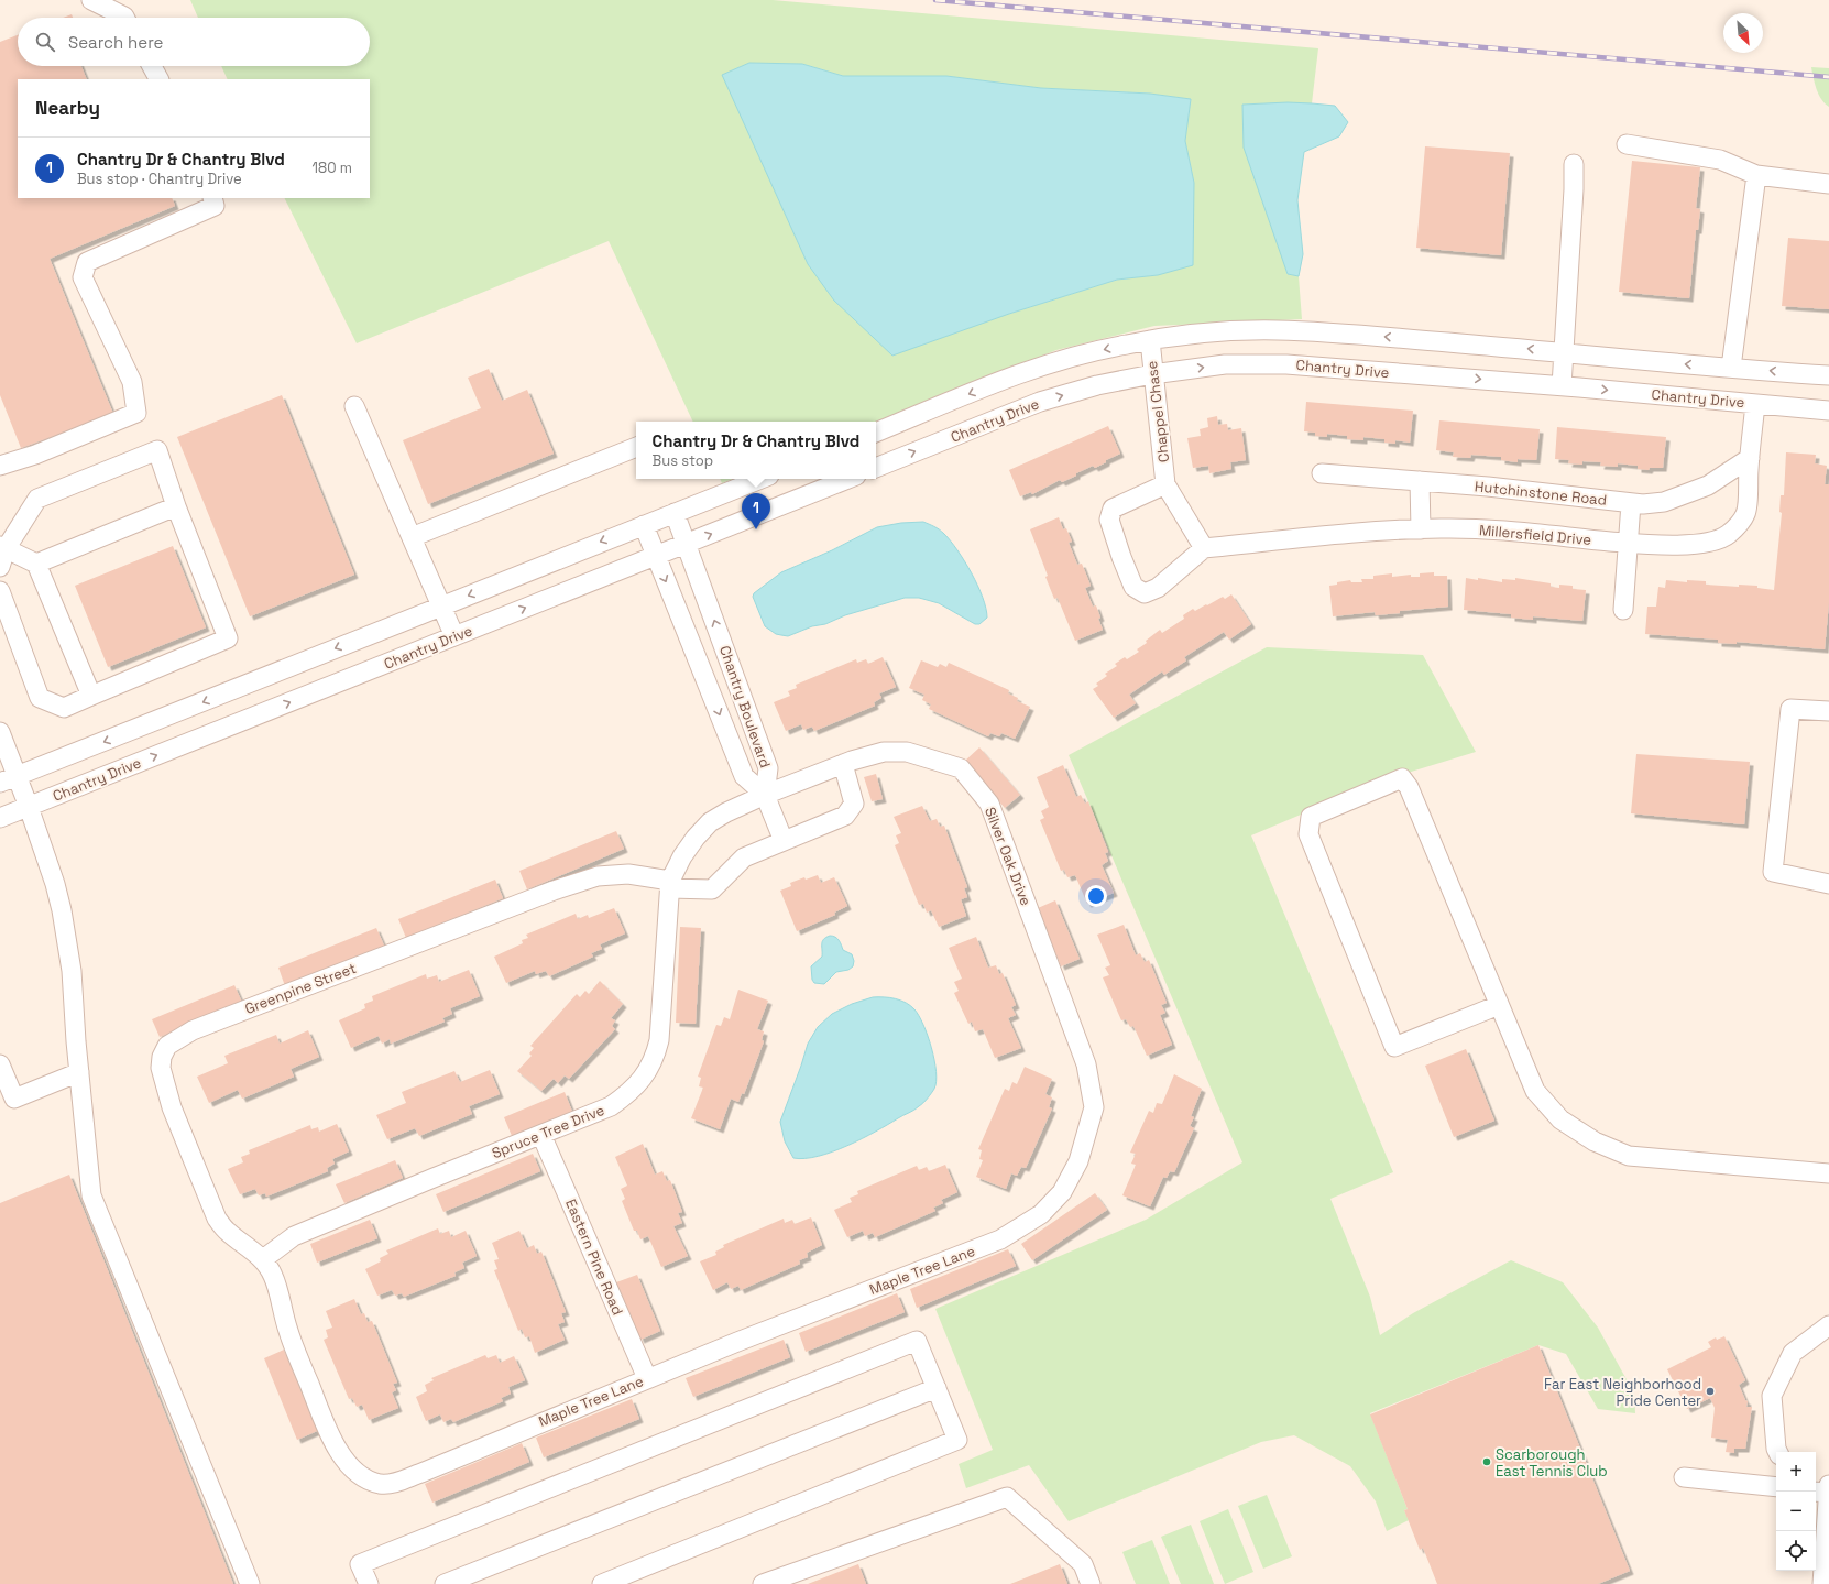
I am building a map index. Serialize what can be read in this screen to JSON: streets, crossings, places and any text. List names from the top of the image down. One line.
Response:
{"streets":{"street":["Chantry Drive","Chappel Chase","Hutchinstone Road","Millersfield Drive","Chantry Boulevard","Silver Oak Drive","Greenpine Street","Spruce Tree Drive","Eastern Pine Road","Maple Tree Lane"]},"crossings":[["Chantry Drive","Chappel Chase"],["Chantry Drive","Millersfield Drive"],["Chantry Drive","Chantry Boulevard"],["Chappel Chase","Millersfield Drive"],["Hutchinstone Road","Millersfield Drive"],["Chantry Boulevard","Silver Oak Drive"],["Silver Oak Drive","Greenpine Street"],["Silver Oak Drive","Spruce Tree Drive"],["Silver Oak Drive","Maple Tree Lane"],["Greenpine Street","Spruce Tree Drive"],["Greenpine Street","Maple Tree Lane"],["Spruce Tree Drive","Eastern Pine Road"],["Spruce Tree Drive","Maple Tree Lane"],["Eastern Pine Road","Maple Tree Lane"]],"places":["Far East Neighborhood Pride Center","Scarborough East Tennis Club"],"north":"bottom right","page":{"search":"Search here","heading":"Nearby","list":[{"mark":"1","name":"Chantry Dr & Chantry Blvd","note":"Bus stop · Chantry Drive","value":"180 m"}],"popup":["Chantry Dr & Chantry Blvd","Bus stop"],"pins":"1","map_buttons":["+","−"]}}
